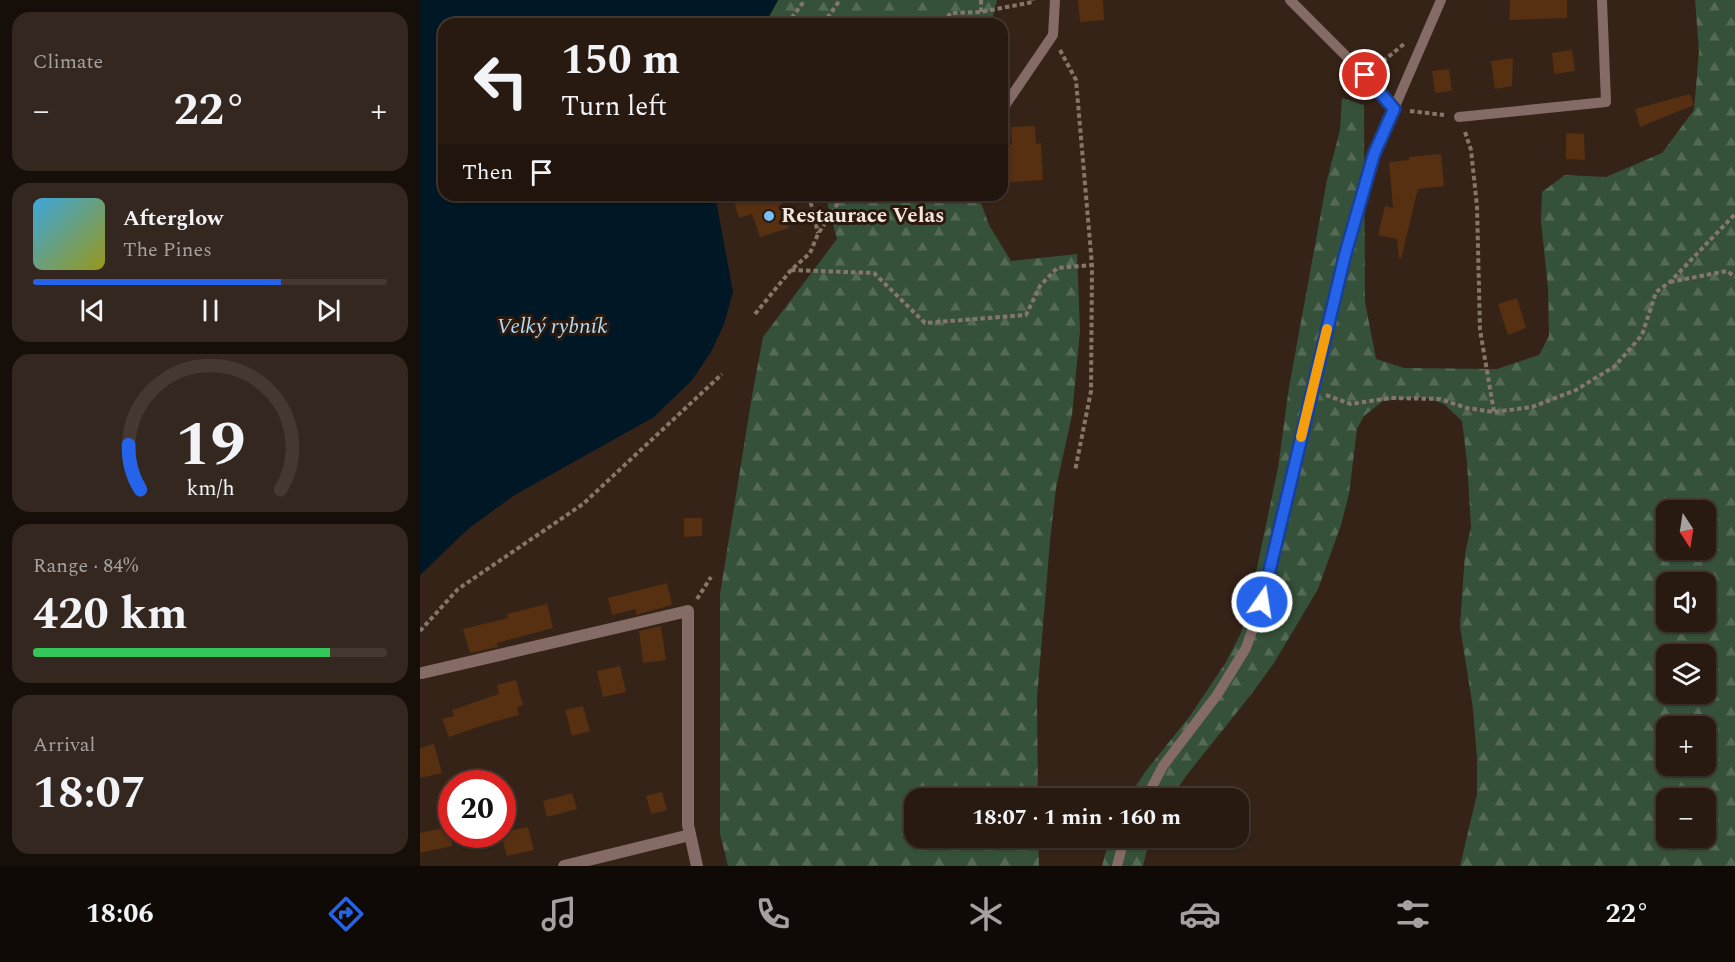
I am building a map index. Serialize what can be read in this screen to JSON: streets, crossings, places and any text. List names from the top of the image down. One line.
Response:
{"water":["Velký rybník"],"places":["Restaurace Velas"],"north":"bottom","page":{"tile":["Climate",["Range · 84%","420 km"],["Arrival","18:07"]],"turn":["150 m","Turn left"],"heat":["−","22°","+"],"then":"Then","song":["Afterglow","The Pines"],"map_buttons":["+","−"],"limit":"20","trip":"18:07 · 1 min · 160 m","tabs":["18:06","22°"],"gauge":["19","km/h"]}}
